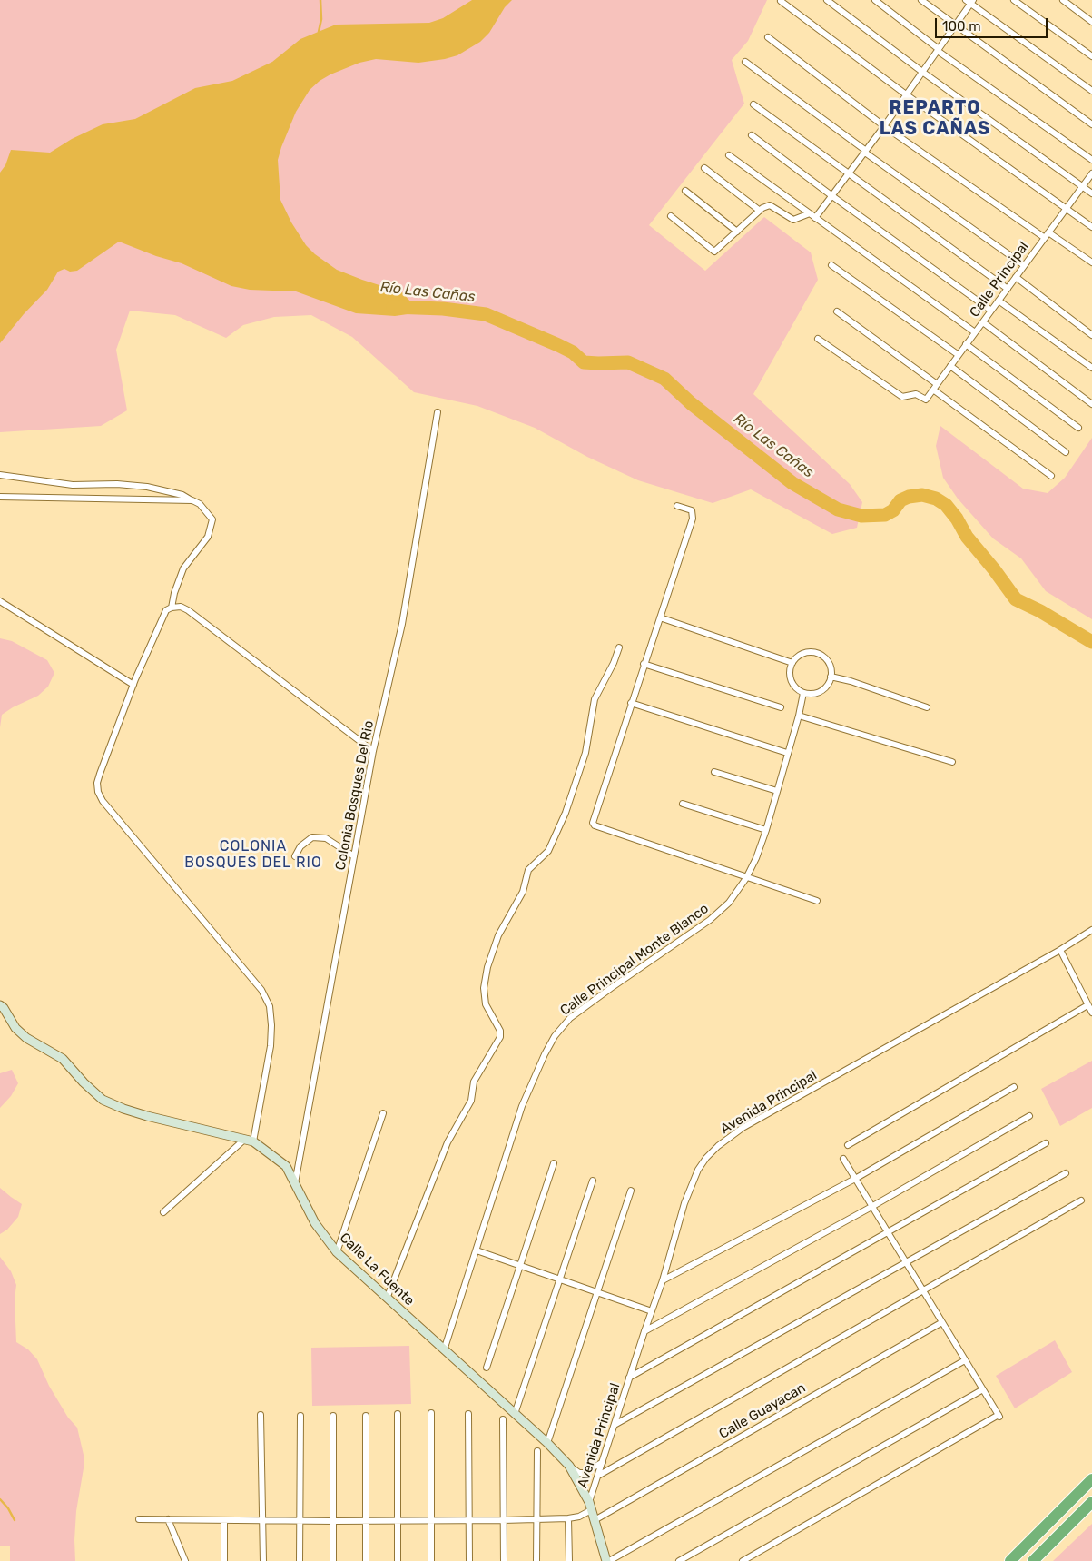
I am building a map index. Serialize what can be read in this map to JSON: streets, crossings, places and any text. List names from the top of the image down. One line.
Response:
{"streets":{"street":["Calle Principal","Colonia Bosques Del Rio","Calle Principal Monte Blanco","Avenida Principal","Calle La Fuente","Calle Guayacan"]},"crossings":[["Colonia Bosques Del Rio","Calle La Fuente"],["Calle Principal Monte Blanco","Calle La Fuente"],["Avenida Principal","Calle La Fuente"],["Calle La Fuente","Calle Guayacan"]],"districts":["REPARTO LAS CAÑAS","COLONIA BOSQUES DEL RIO"],"water":["Río Las Cañas"],"scale_bar":"100 m"}
